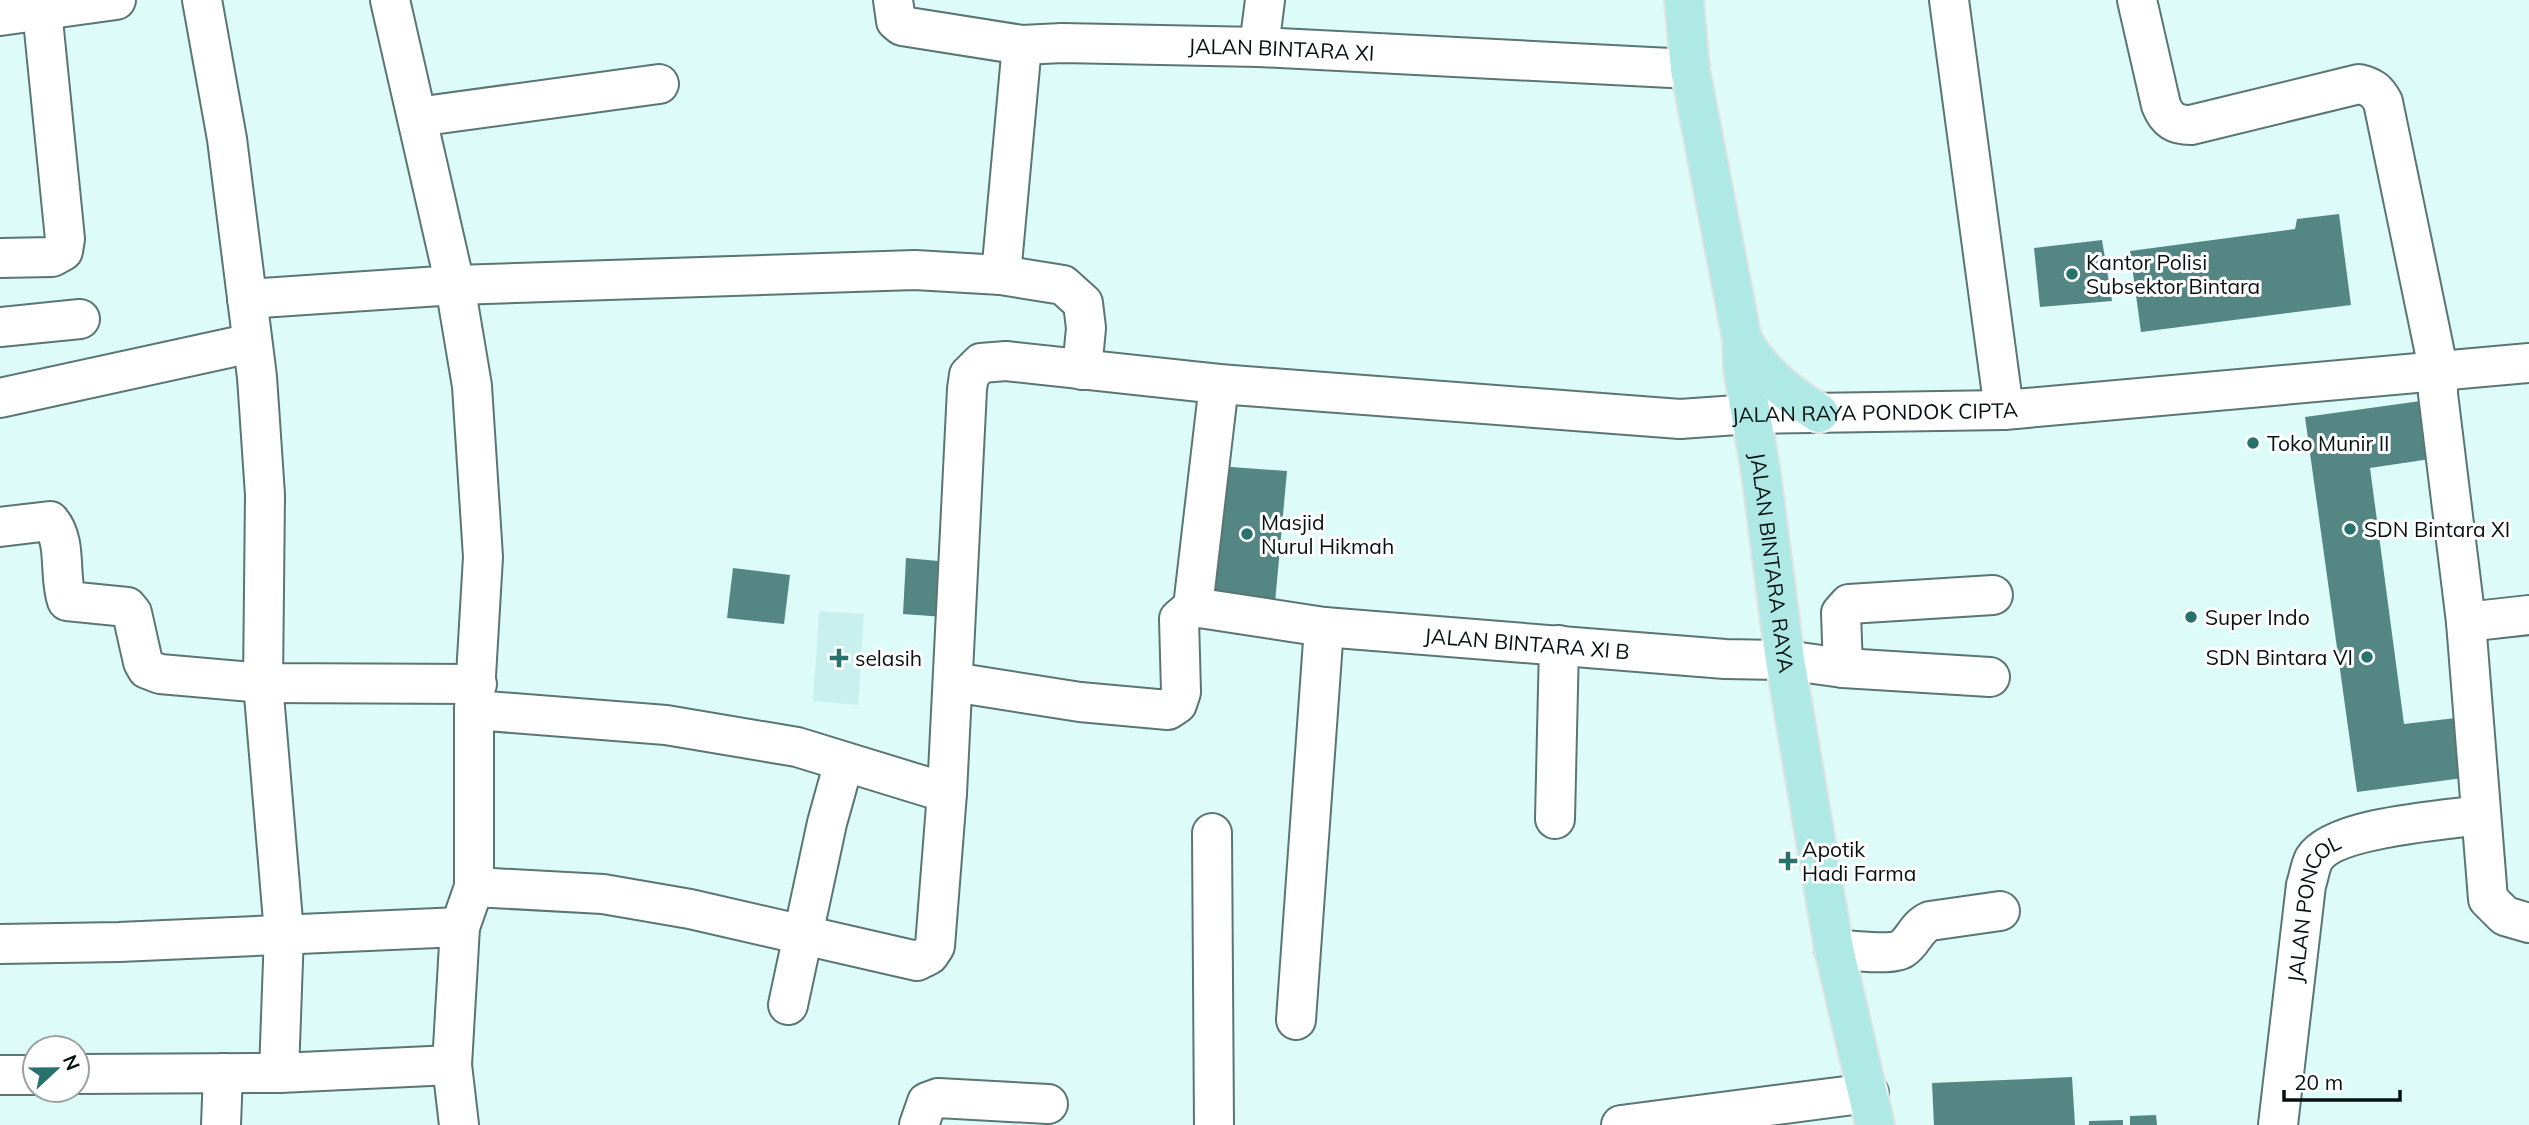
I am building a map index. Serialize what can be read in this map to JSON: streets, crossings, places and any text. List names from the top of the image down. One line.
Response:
{"streets":{"main road":["JALAN BINTARA RAYA"],"street":["JALAN BINTARA XI","JALAN RAYA PONDOK CIPTA","JALAN BINTARA XI B","JALAN PONCOL"]},"crossings":[["JALAN BINTARA XI","JALAN BINTARA RAYA"],["JALAN RAYA PONDOK CIPTA","JALAN BINTARA RAYA"],["JALAN BINTARA RAYA","JALAN BINTARA XI B"]],"places":{"other":["Kantor Polisi Subsektor Bintara","Toko Munir II","SDN Bintara XI","Masjid Nurul Hikmah","Super Indo","SDN Bintara VI"],"health":["selasih","Apotik Hadi Farma"]},"scale_bar":"20 m","north":"right"}
